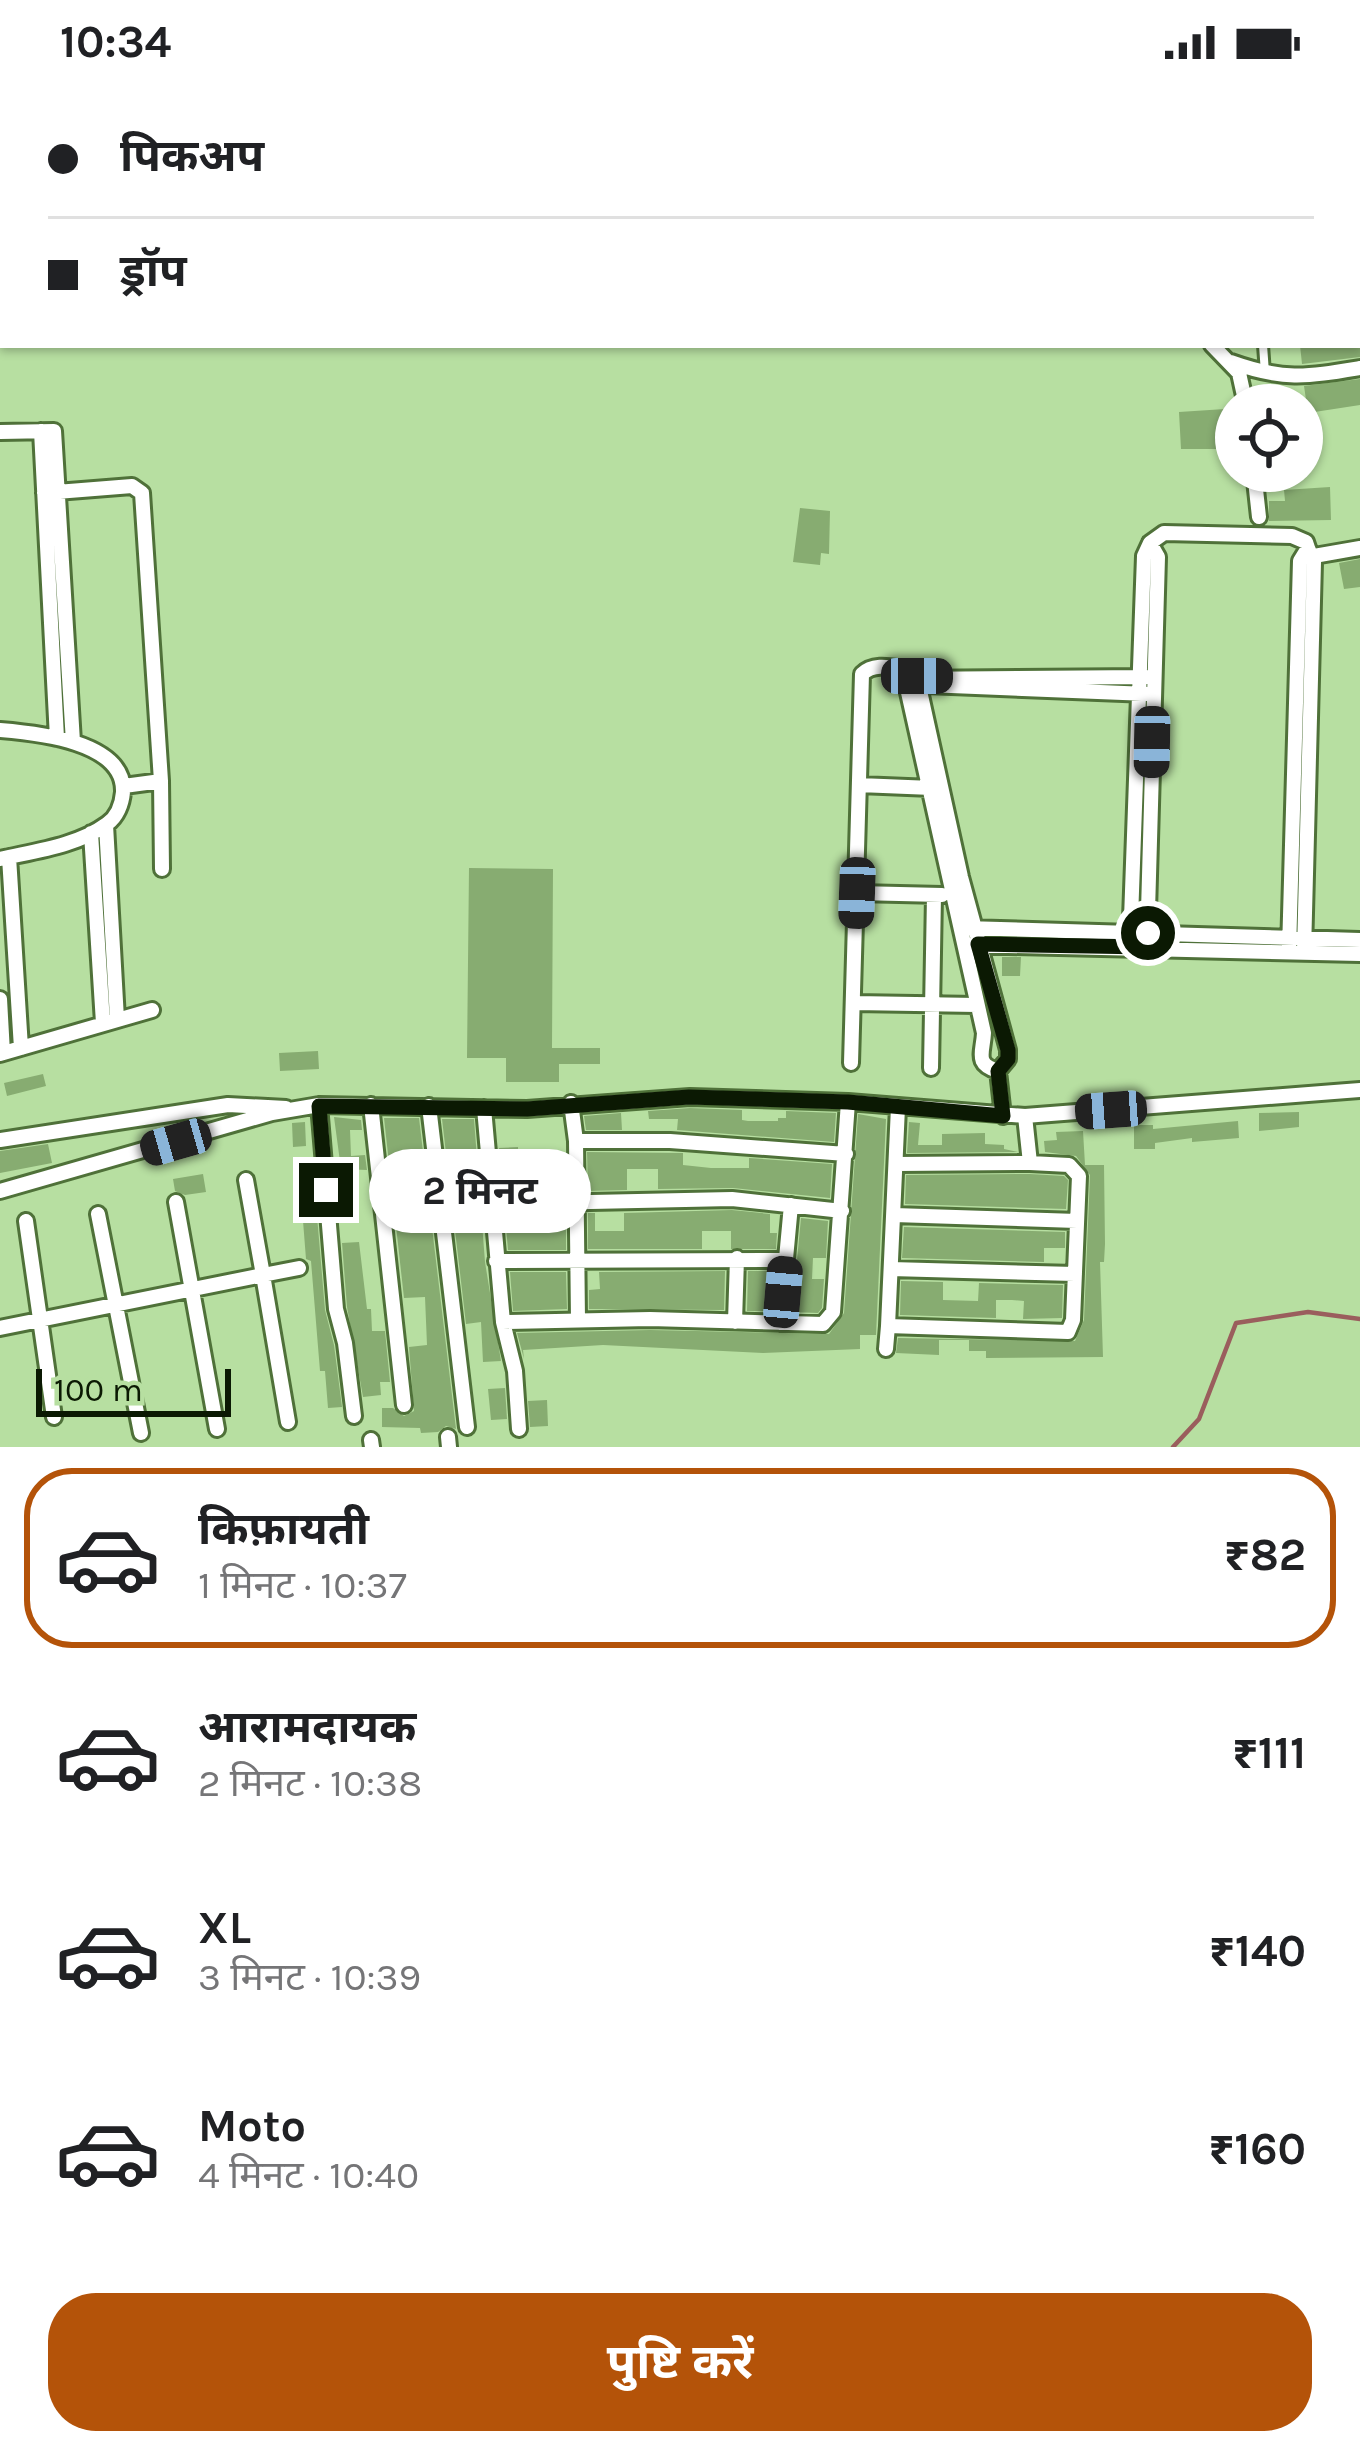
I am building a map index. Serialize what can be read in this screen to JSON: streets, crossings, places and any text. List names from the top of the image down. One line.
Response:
{"scale_bar":"100 m","page":{"status":"10:34","banner":["पिकअप","ड्रॉप"],"bubble":"2 मिनट","scale":"100 m","list":[{"name":"किफ़ायती","note":"1 मिनट · 10:37","value":"₹82"},{"name":"आरामदायक","note":"2 मिनट · 10:38","value":"₹111"},{"name":"XL","note":"3 मिनट · 10:39","value":"₹140"},{"name":"Moto","note":"4 मिनट · 10:40","value":"₹160"}],"buttons":"पुष्टि करें"}}
